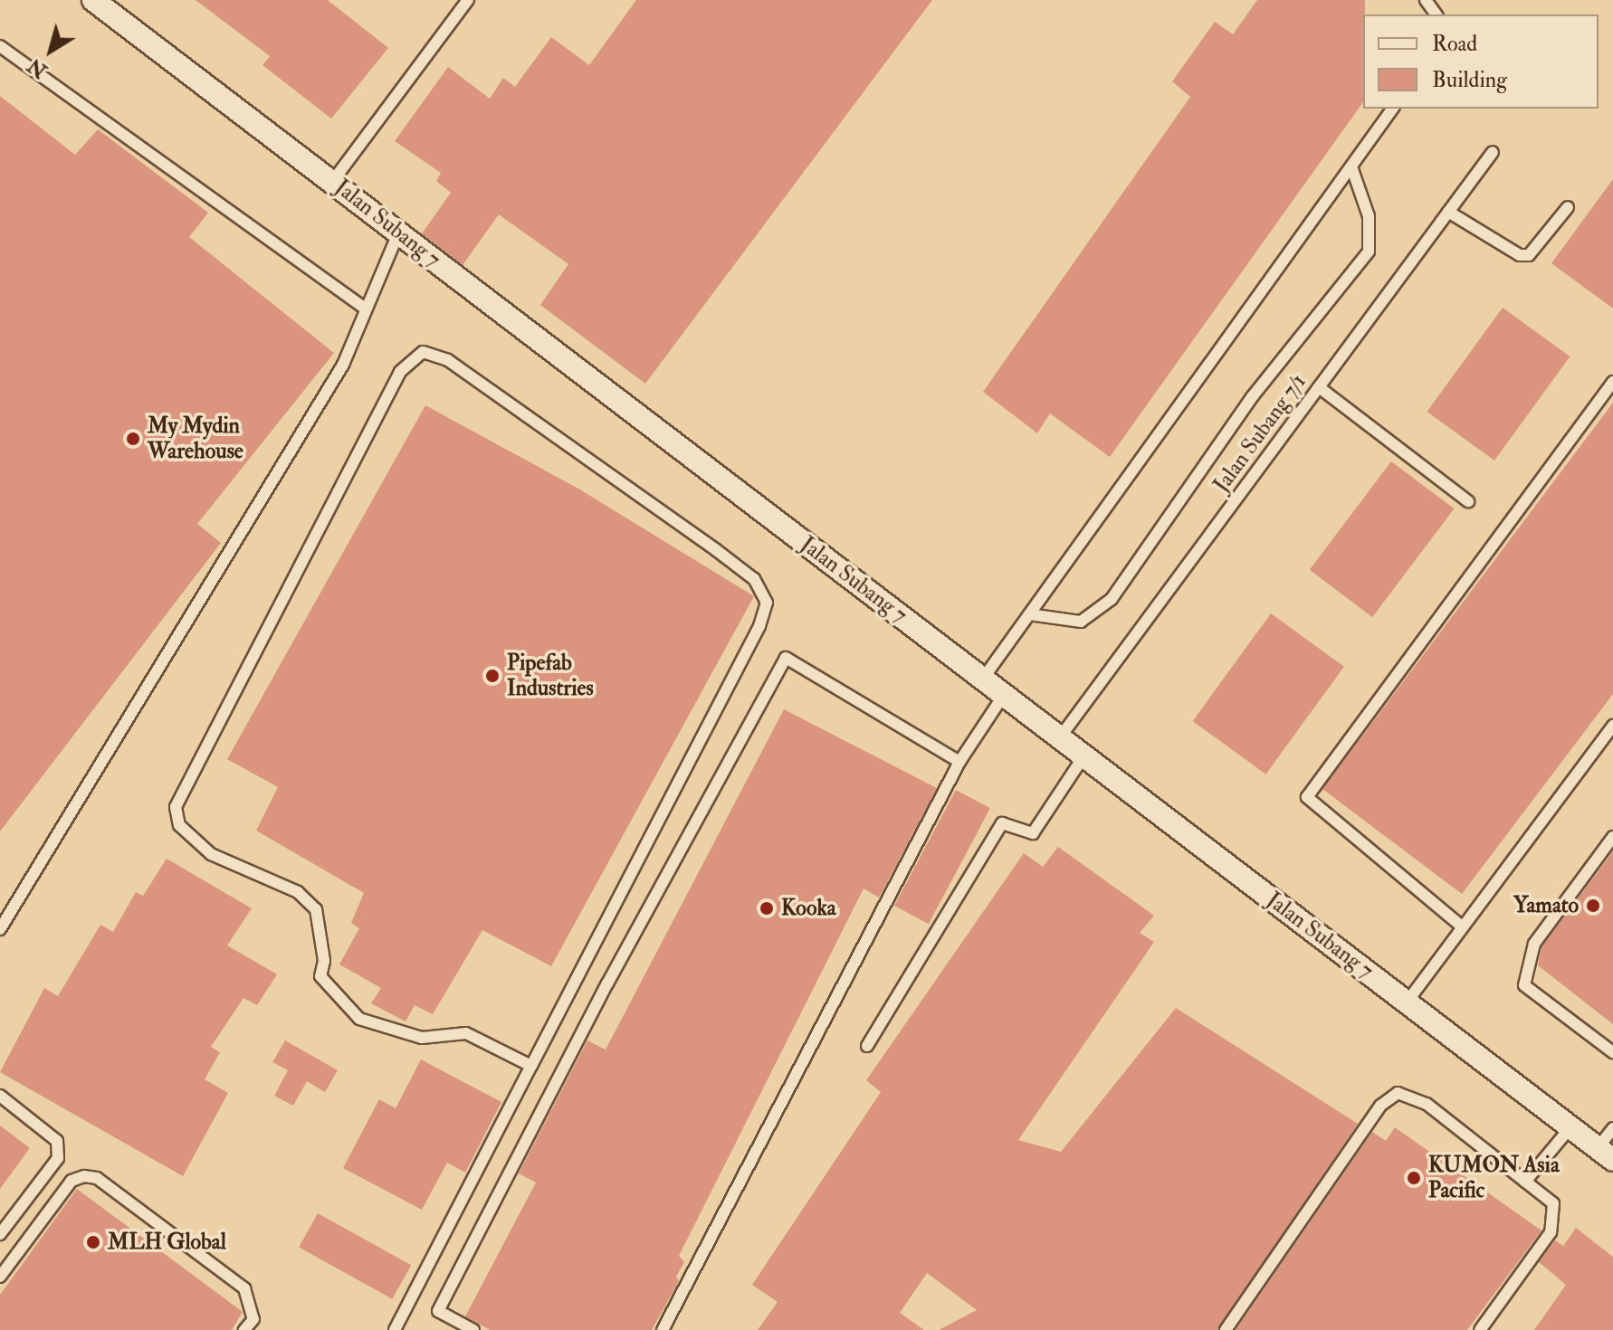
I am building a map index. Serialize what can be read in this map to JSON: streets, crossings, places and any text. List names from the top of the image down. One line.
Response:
{"streets":{"street":["Jalan Subang 7"],"lane":["Jalan Subang 7/1"]},"crossings":[["Jalan Subang 7","Jalan Subang 7/1"]],"places":["My Mydin Warehouse","Pipefab Industries","Yamato","Kooka","KUMON Asia Pacific","MLH Global"],"legend":["Road","Building"],"north":"bottom left"}
